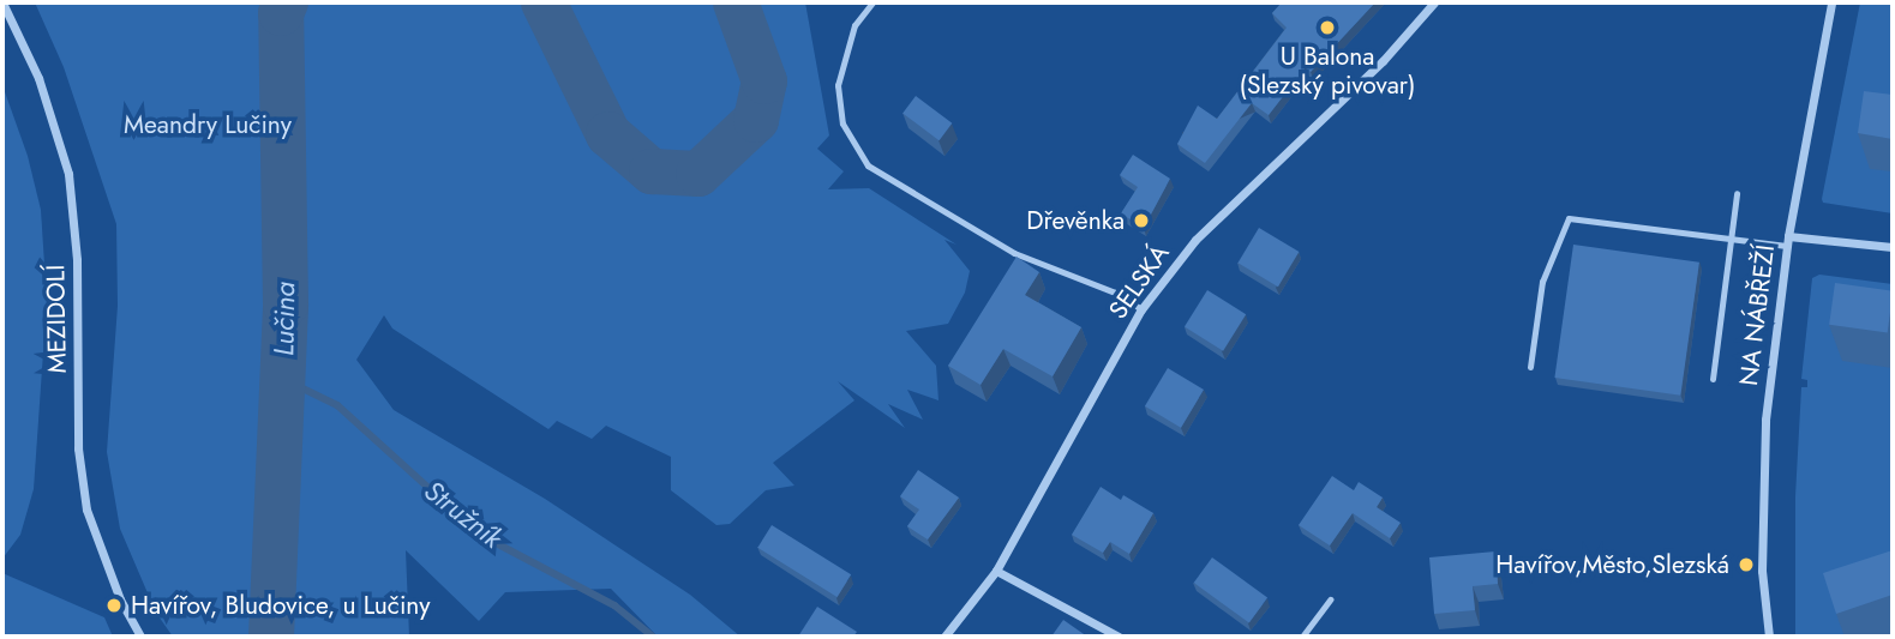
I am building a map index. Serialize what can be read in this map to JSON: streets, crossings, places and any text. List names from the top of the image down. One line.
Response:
{"streets":{"street":["SELSKÁ","NA NÁBŘEŽÍ","MEZIDOLÍ"]},"water":["Lučina","Stružník"],"parks":["Meandry Lučiny"],"places":["U Balona (Slezský pivovar)","Dřevěnka","Havířov,Město,Slezská","Havířov, Bludovice, u Lučiny"]}
